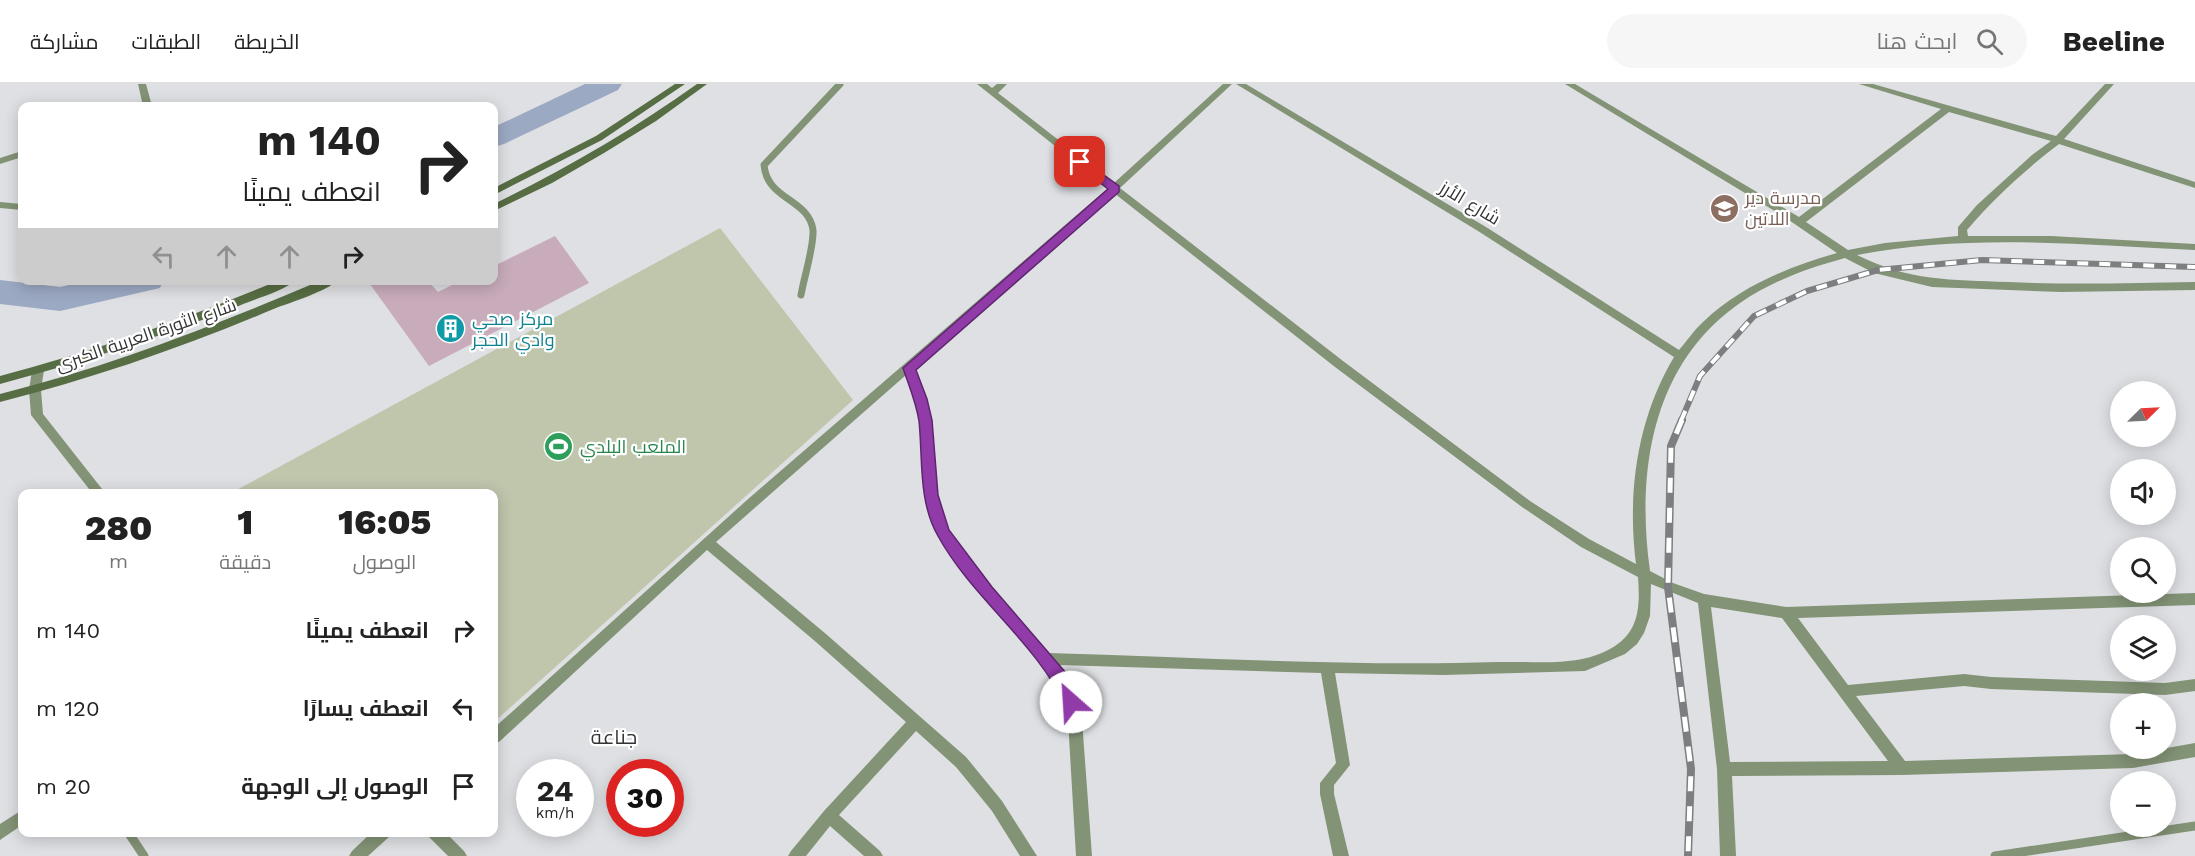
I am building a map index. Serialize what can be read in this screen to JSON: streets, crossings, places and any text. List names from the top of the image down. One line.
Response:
{"streets":{"main road":["شارع الثورة العربية الكبرى"],"street":["شارع الأرز"]},"districts":["جناعة"],"places":{"school or university":["مدرسة دير اللاتين"],"building":["مركز صحي وادي الحجر"],"sports":["الملعب البلدي"]},"north":"top right","page":{"header":"Beeline","search":"ابحث هنا","nav":["الخريطة","الطبقات","مشاركة"],"turn":["140 m","انعطف يمينًا"],"map_buttons":["+","−"],"eta":["16:05","الوصول","1","دقيقة","280","m"],"list":[{"name":"انعطف يمينًا","value":"140 m"},{"name":"انعطف يسارًا","value":"120 m"},{"name":"الوصول إلى الوجهة","value":"20 m"}],"speed":"24 km/h","limit":"30"}}
